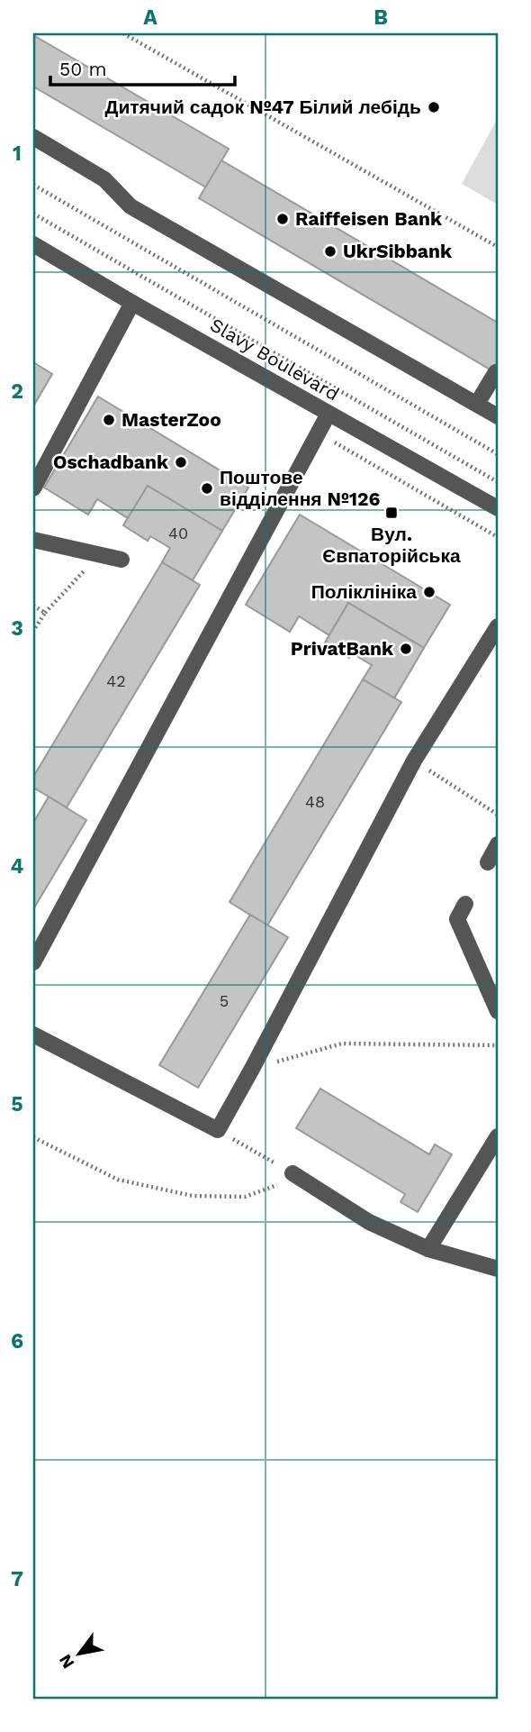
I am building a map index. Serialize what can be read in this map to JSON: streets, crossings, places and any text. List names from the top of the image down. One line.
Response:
{"streets":{"street":["Slavy Boulevard"]},"places":{"other":["Дитячий садок №47 Білий лебідь","Raiffeisen Bank","UkrSibbank","MasterZoo","Oschadbank","Поштове відділення №126","Поліклініка","PrivatBank"],"transit":["Вул. Євпаторійська"]},"house_numbers":["40","42","48","5"],"scale_bar":"50 m","north":"bottom left","grid":{"columns":["A","B"],"rows":["1","2","3","4","5","6","7"]}}
